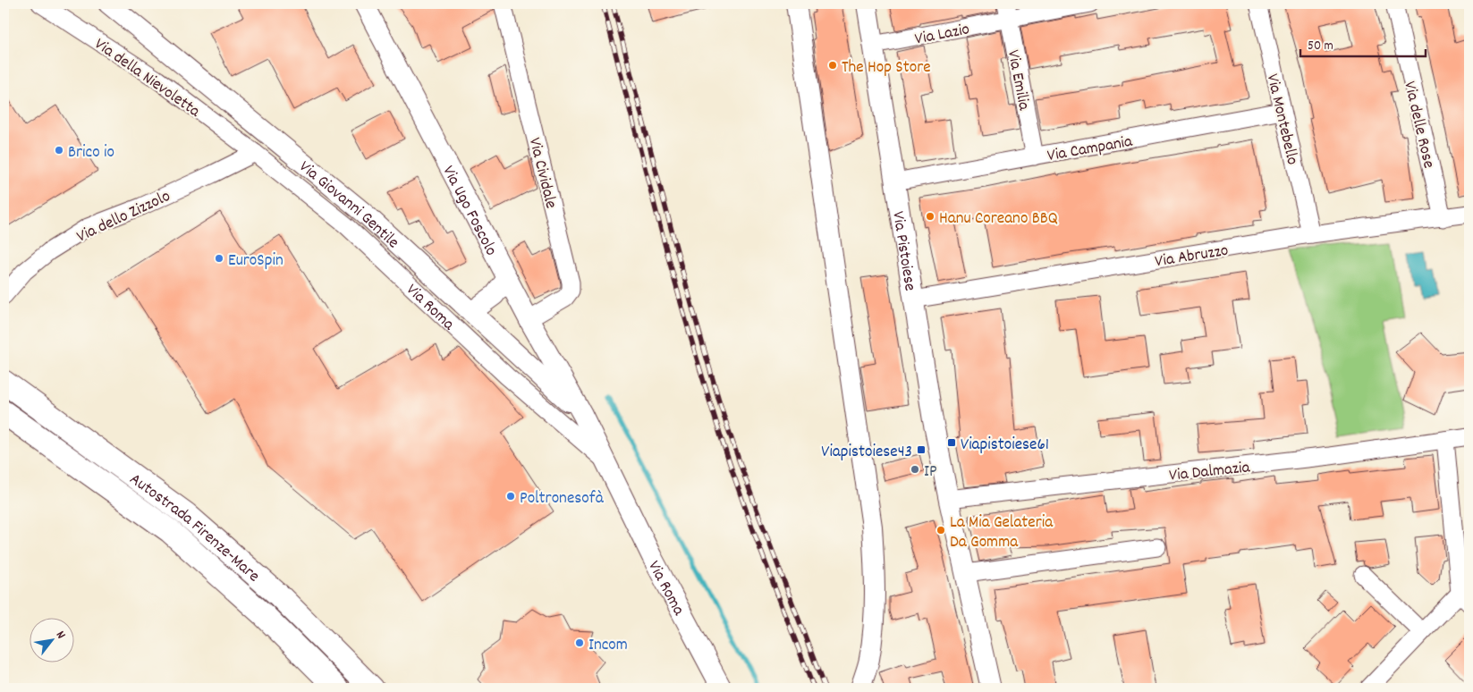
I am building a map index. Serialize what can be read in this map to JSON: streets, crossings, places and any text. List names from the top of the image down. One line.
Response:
{"streets":{"highway":["Autostrada Firenze-Mare"],"main road":["Via Giovanni Gentile","Via Ugo Foscolo","Via Pistoiese","Via Roma"],"street":["Via Lazio","Via della Nievoletta","Via Emilia","Via Montebello","Via delle Rose","Via Campania","Via Cividale","Via dello Zizzolo","Via Abruzzo","Via Dalmazia"]},"crossings":[["Via Lazio","Via Emilia"],["Via Lazio","Via Pistoiese"],["Via della Nievoletta","Via dello Zizzolo"],["Via della Nievoletta","Via Roma"],["Via Emilia","Via Campania"],["Via Montebello","Via Campania"],["Via Montebello","Via Abruzzo"],["Via delle Rose","Via Abruzzo"],["Via Campania","Via Pistoiese"],["Via Cividale","Via Ugo Foscolo"],["Via Giovanni Gentile","Via Ugo Foscolo"],["Via Giovanni Gentile","Via Roma"],["Via Ugo Foscolo","Via Roma"],["Via dello Zizzolo","Via Roma"],["Via Pistoiese","Via Abruzzo"],["Via Pistoiese","Via Dalmazia"]],"places":{"other":["The Hop Store","Brico io","Hanu Coreano BBQ","EuroSpin","IP","Poltronesofà","La Mia Gelateria Da Gomma","Incom"],"transit":["Viapistoiese61","Viapistoiese43"]},"scale_bar":"50 m","north":"top right"}
